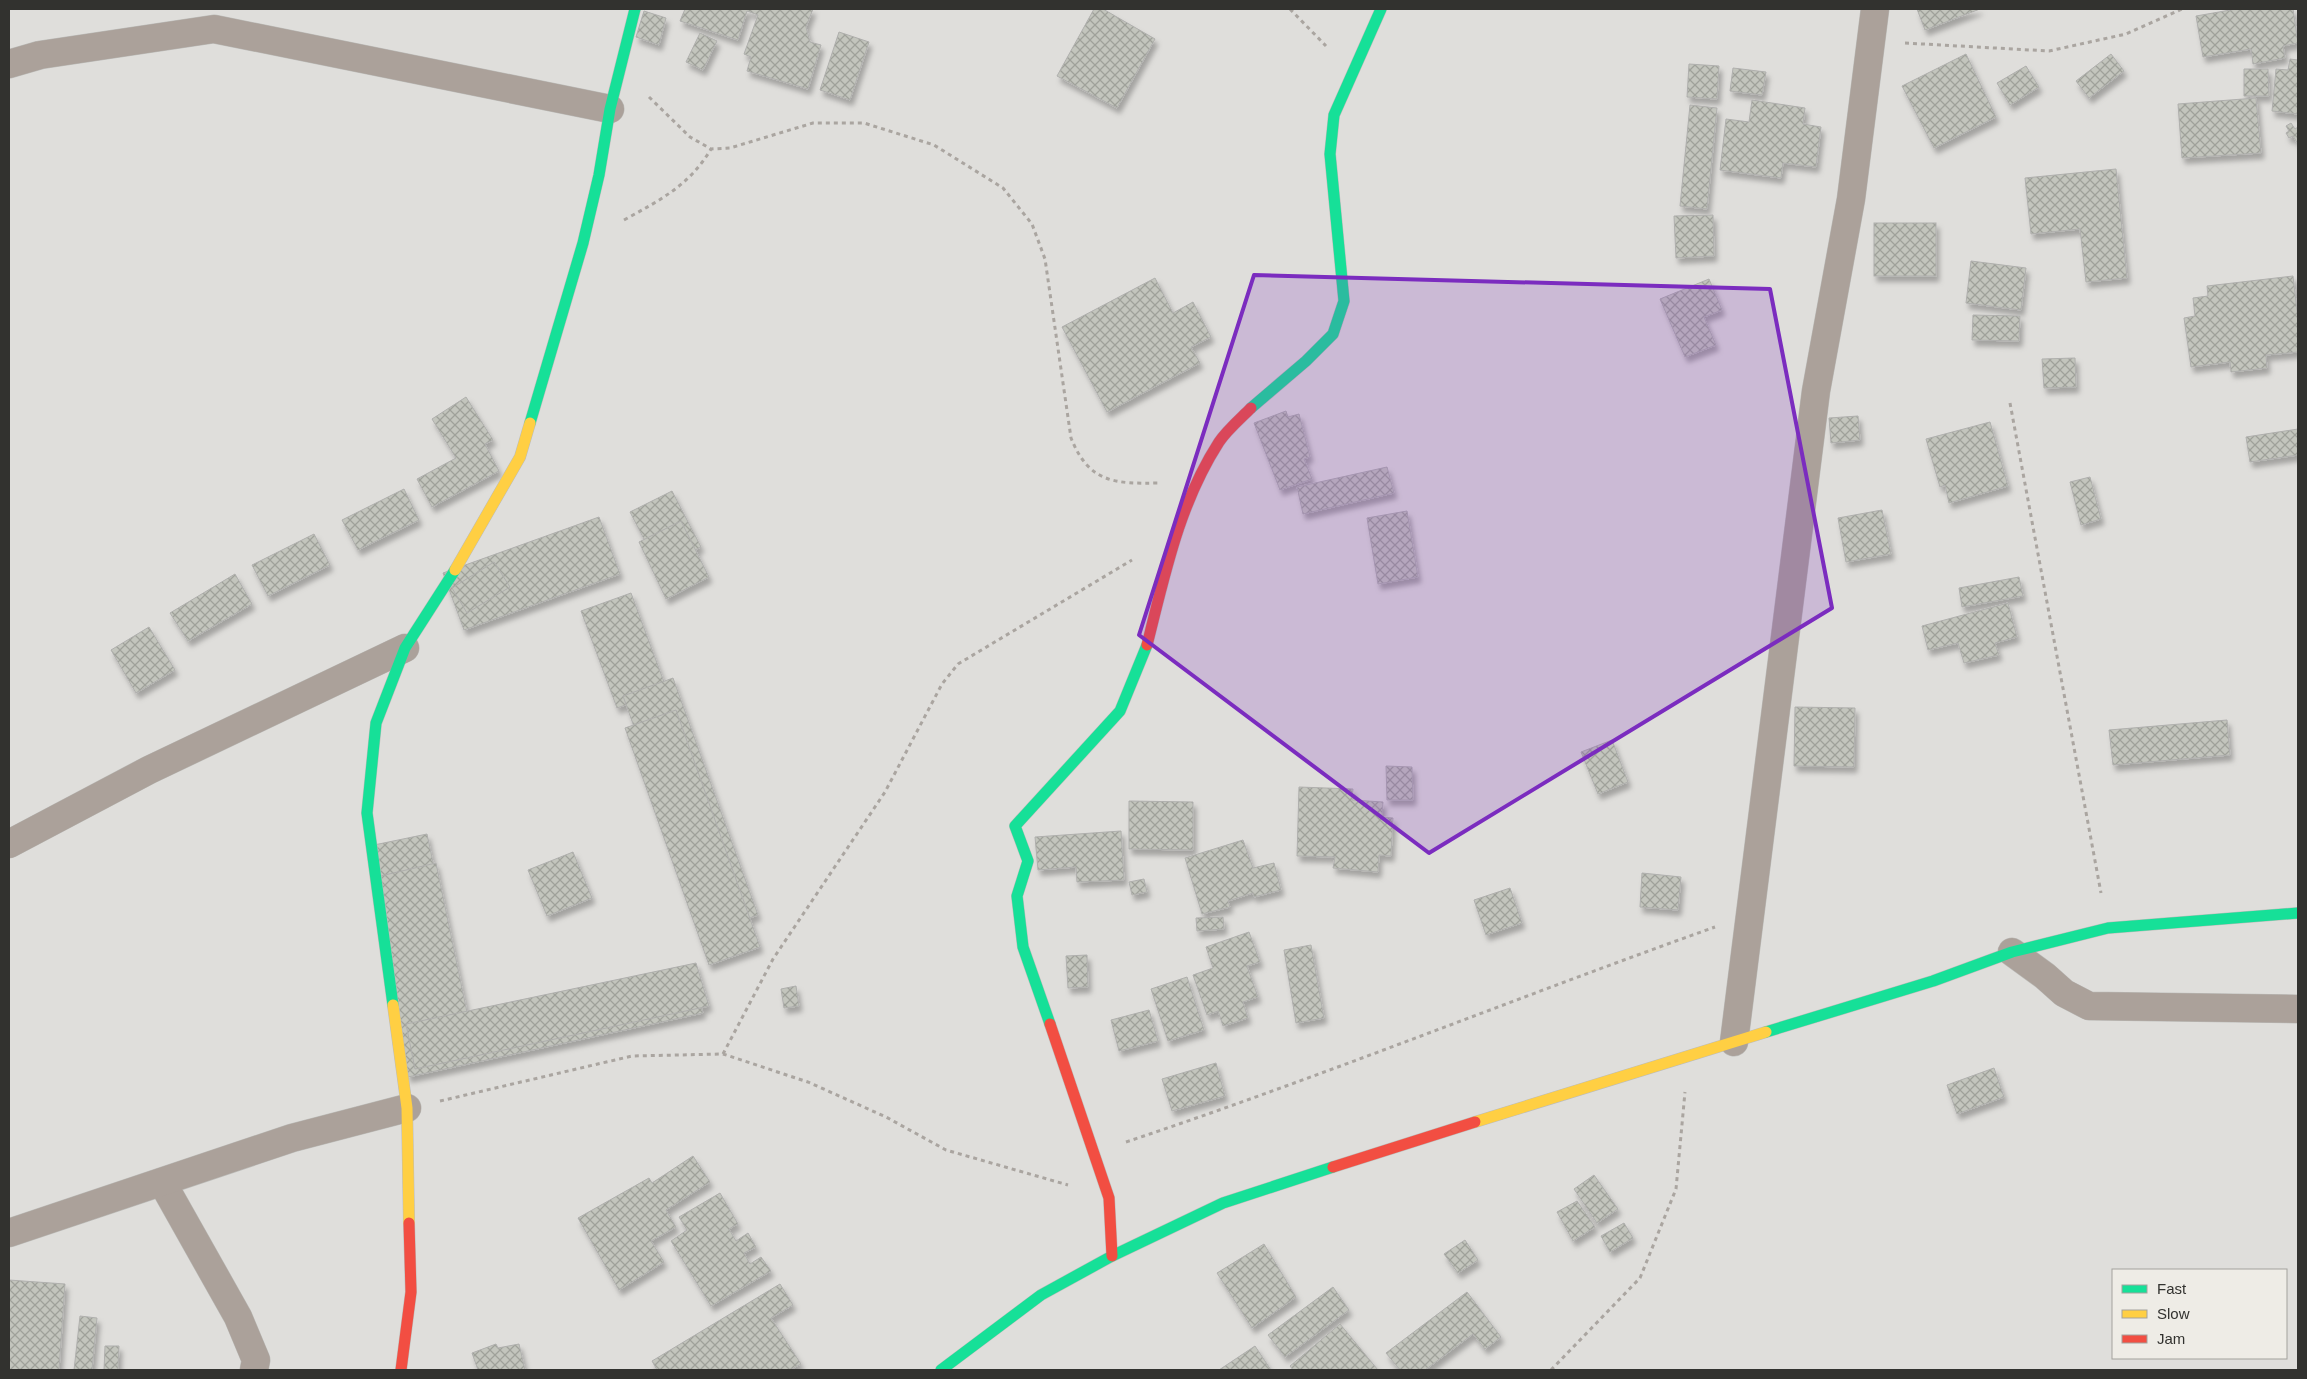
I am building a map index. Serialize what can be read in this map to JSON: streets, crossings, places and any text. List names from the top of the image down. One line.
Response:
{"legend":["Fast","Slow","Jam"]}
